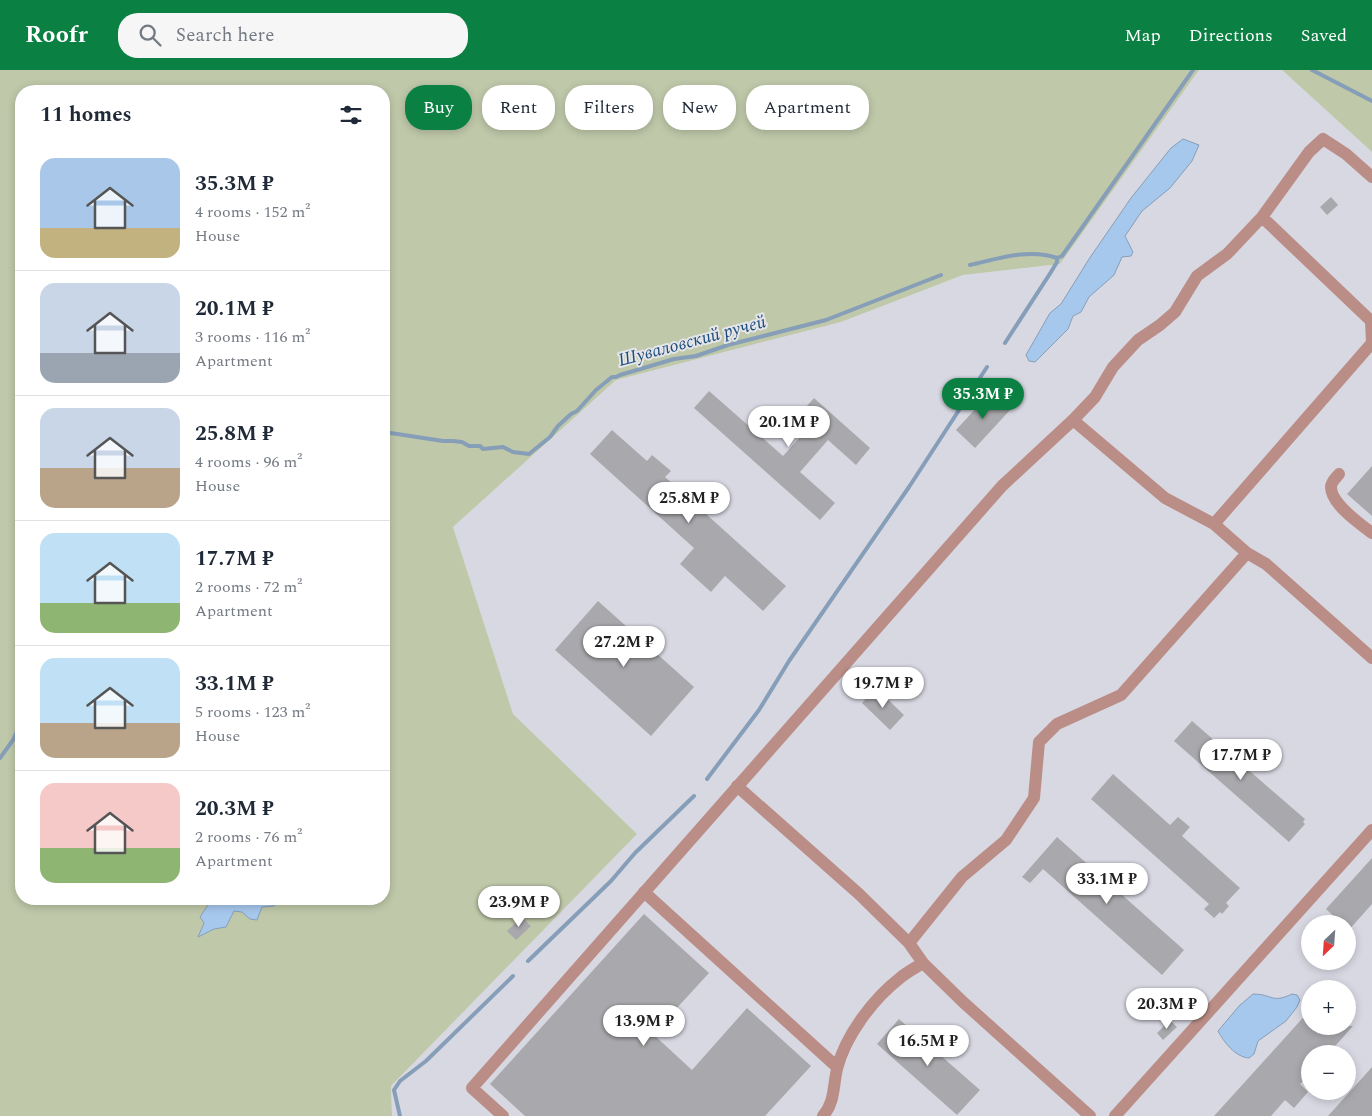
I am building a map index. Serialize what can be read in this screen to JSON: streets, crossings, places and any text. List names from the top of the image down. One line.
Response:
{"water":["Шуваловский ручей"],"north":"bottom left","page":{"header":"Roofr","search":"Search here","nav":["Map","Directions","Saved"],"chip":["Buy","Rent","Filters","New","Apartment"],"heading":"11 homes","list":[{"name":"35.3M ₽","note":"4 rooms · 152 m² · House"},{"name":"20.1M ₽","note":"3 rooms · 116 m² · Apartment"},{"name":"25.8M ₽","note":"4 rooms · 96 m² · House"},{"name":"17.7M ₽","note":"2 rooms · 72 m² · Apartment"},{"name":"33.1M ₽","note":"5 rooms · 123 m² · House"},{"name":"20.3M ₽","note":"2 rooms · 76 m² · Apartment"}],"price":["35.3M ₽","20.1M ₽","25.8M ₽","27.2M ₽","19.7M ₽","17.7M ₽","33.1M ₽","23.9M ₽","20.3M ₽","13.9M ₽","16.5M ₽"],"map_buttons":["+","−"]}}
